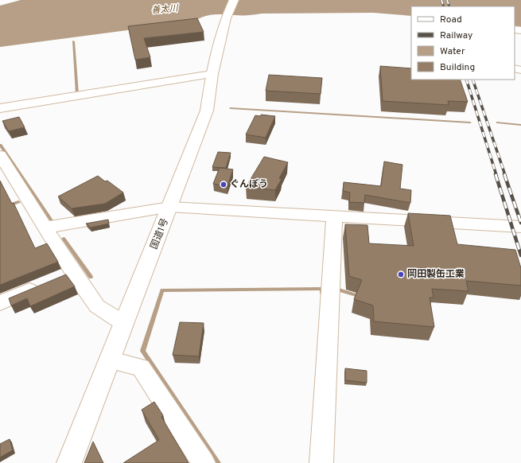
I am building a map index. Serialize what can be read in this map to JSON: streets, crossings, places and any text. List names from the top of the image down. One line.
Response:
{"streets":{"highway":["国道1号"]},"water":["善太川"],"places":["ぐんぽう","岡田製缶工業"],"legend":["Road","Railway","Water","Building"]}
